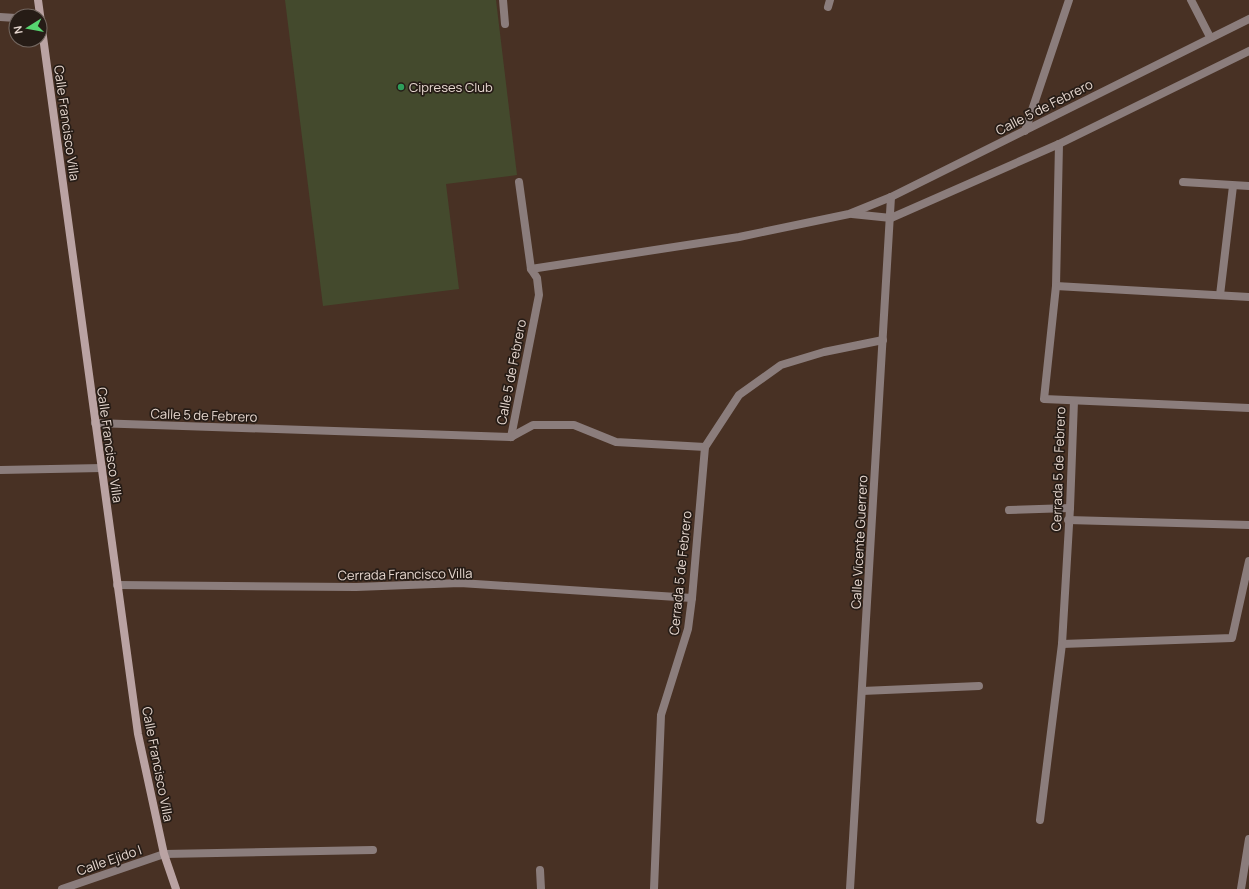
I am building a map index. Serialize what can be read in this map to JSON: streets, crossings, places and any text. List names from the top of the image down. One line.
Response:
{"streets":{"street":["Calle 5 de Febrero","Calle Francisco Villa","Cerrada 5 de Febrero","Calle Vicente Guerrero","Cerrada Francisco Villa","Calle Ejido I"]},"crossings":[["Calle 5 de Febrero","Calle Francisco Villa"],["Calle 5 de Febrero","Cerrada 5 de Febrero"],["Calle 5 de Febrero","Calle Vicente Guerrero"],["Calle Francisco Villa","Cerrada Francisco Villa"],["Calle Francisco Villa","Calle Ejido I"],["Cerrada 5 de Febrero","Cerrada Francisco Villa"]],"places":["Cipreses Club"],"north":"left"}
